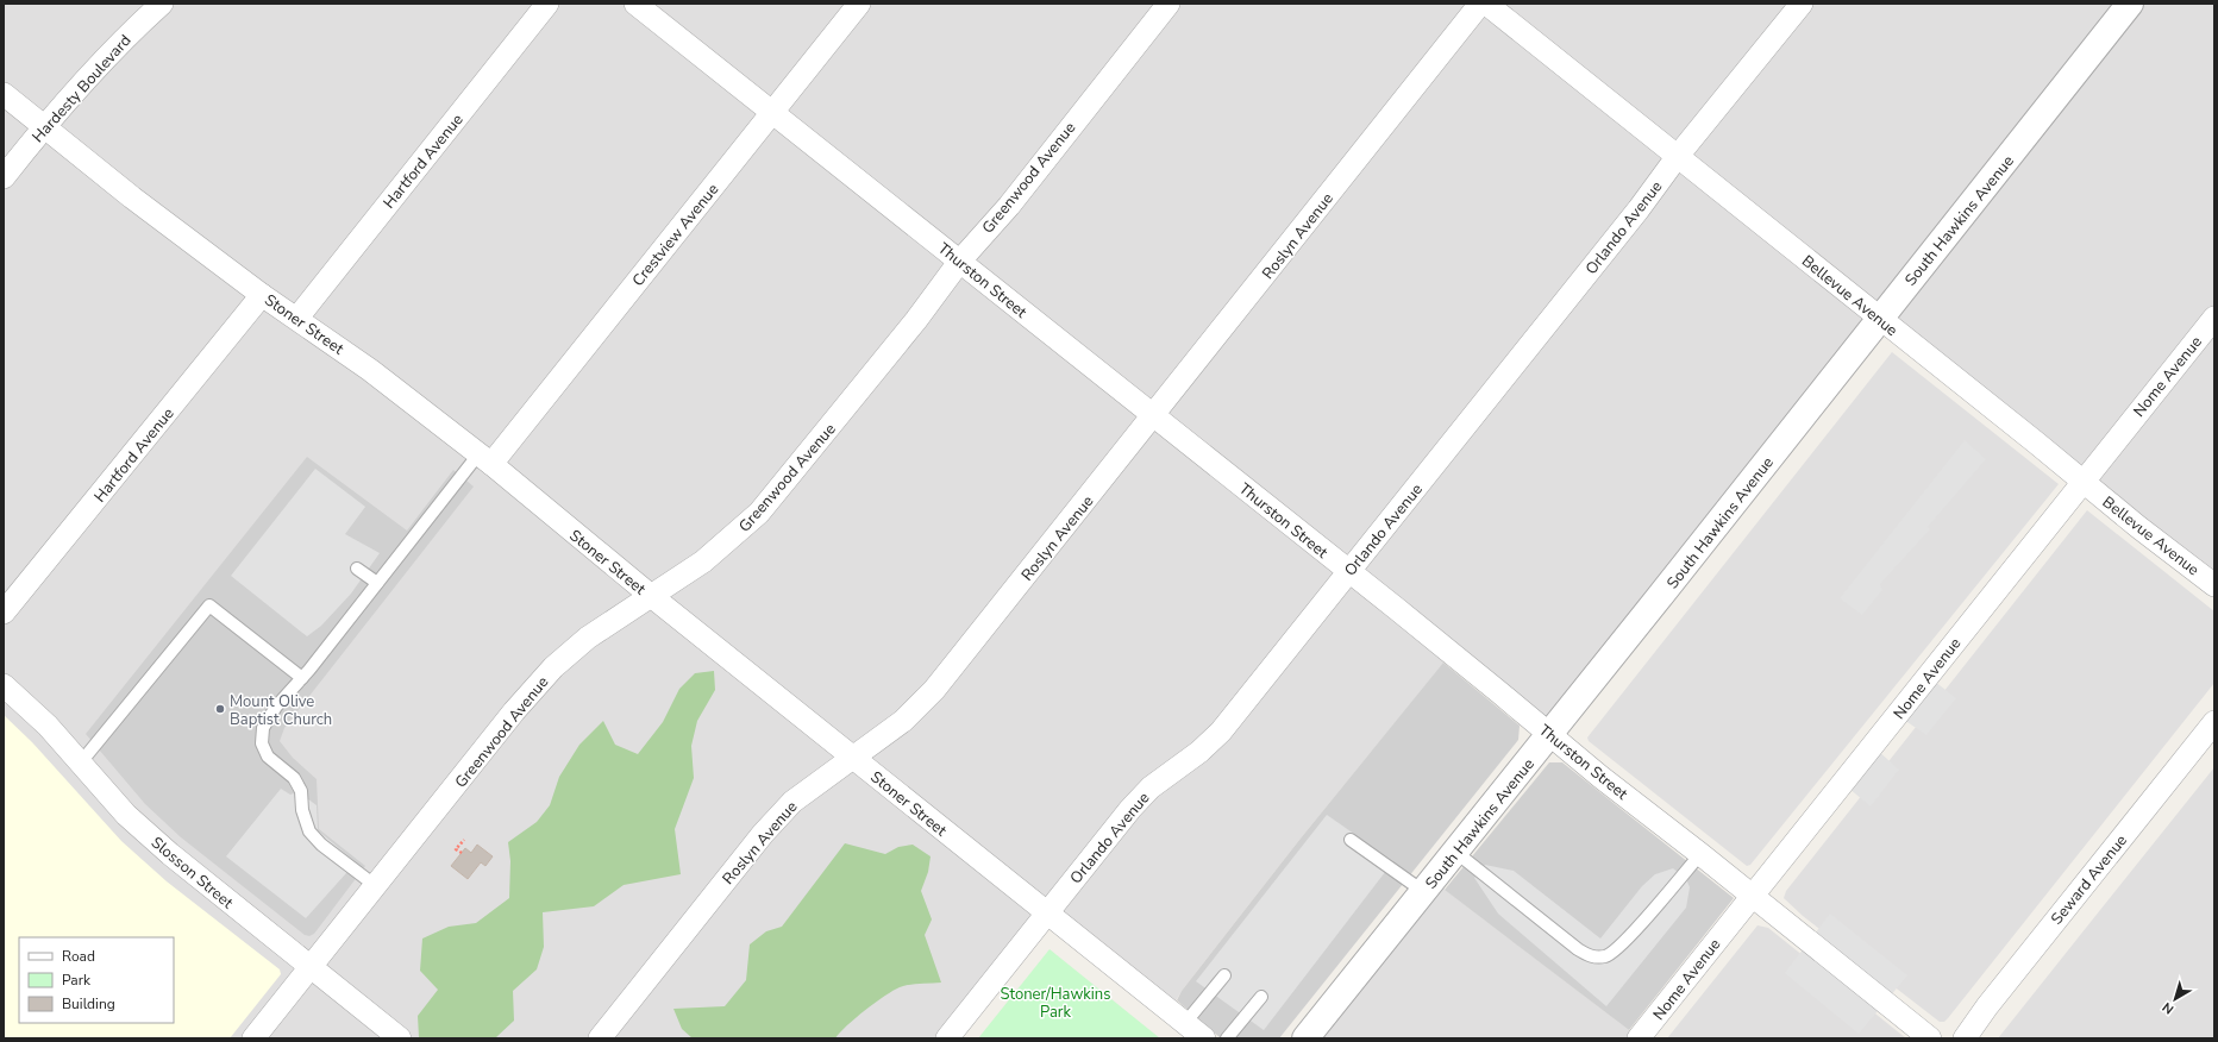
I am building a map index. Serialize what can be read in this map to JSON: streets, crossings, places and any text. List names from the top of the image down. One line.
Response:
{"streets":{"street":["Hardesty Boulevard","Hartford Avenue","Greenwood Avenue","South Hawkins Avenue","Orlando Avenue","Crestview Avenue","Roslyn Avenue","Thurston Street","Bellevue Avenue","Stoner Street","Nome Avenue","Slosson Street","Seward Avenue"]},"crossings":[["Hardesty Boulevard","Stoner Street"],["Hartford Avenue","Stoner Street"],["Greenwood Avenue","Thurston Street"],["Greenwood Avenue","Stoner Street"],["Greenwood Avenue","Slosson Street"],["South Hawkins Avenue","Thurston Street"],["South Hawkins Avenue","Bellevue Avenue"],["Orlando Avenue","Thurston Street"],["Orlando Avenue","Bellevue Avenue"],["Orlando Avenue","Stoner Street"],["Crestview Avenue","Thurston Street"],["Crestview Avenue","Stoner Street"],["Roslyn Avenue","Thurston Street"],["Roslyn Avenue","Stoner Street"],["Thurston Street","Nome Avenue"],["Bellevue Avenue","Nome Avenue"]],"parks":["Stoner/Hawkins Park"],"places":["Mount Olive Baptist Church"],"legend":["Road","Park","Building"],"north":"bottom left"}
